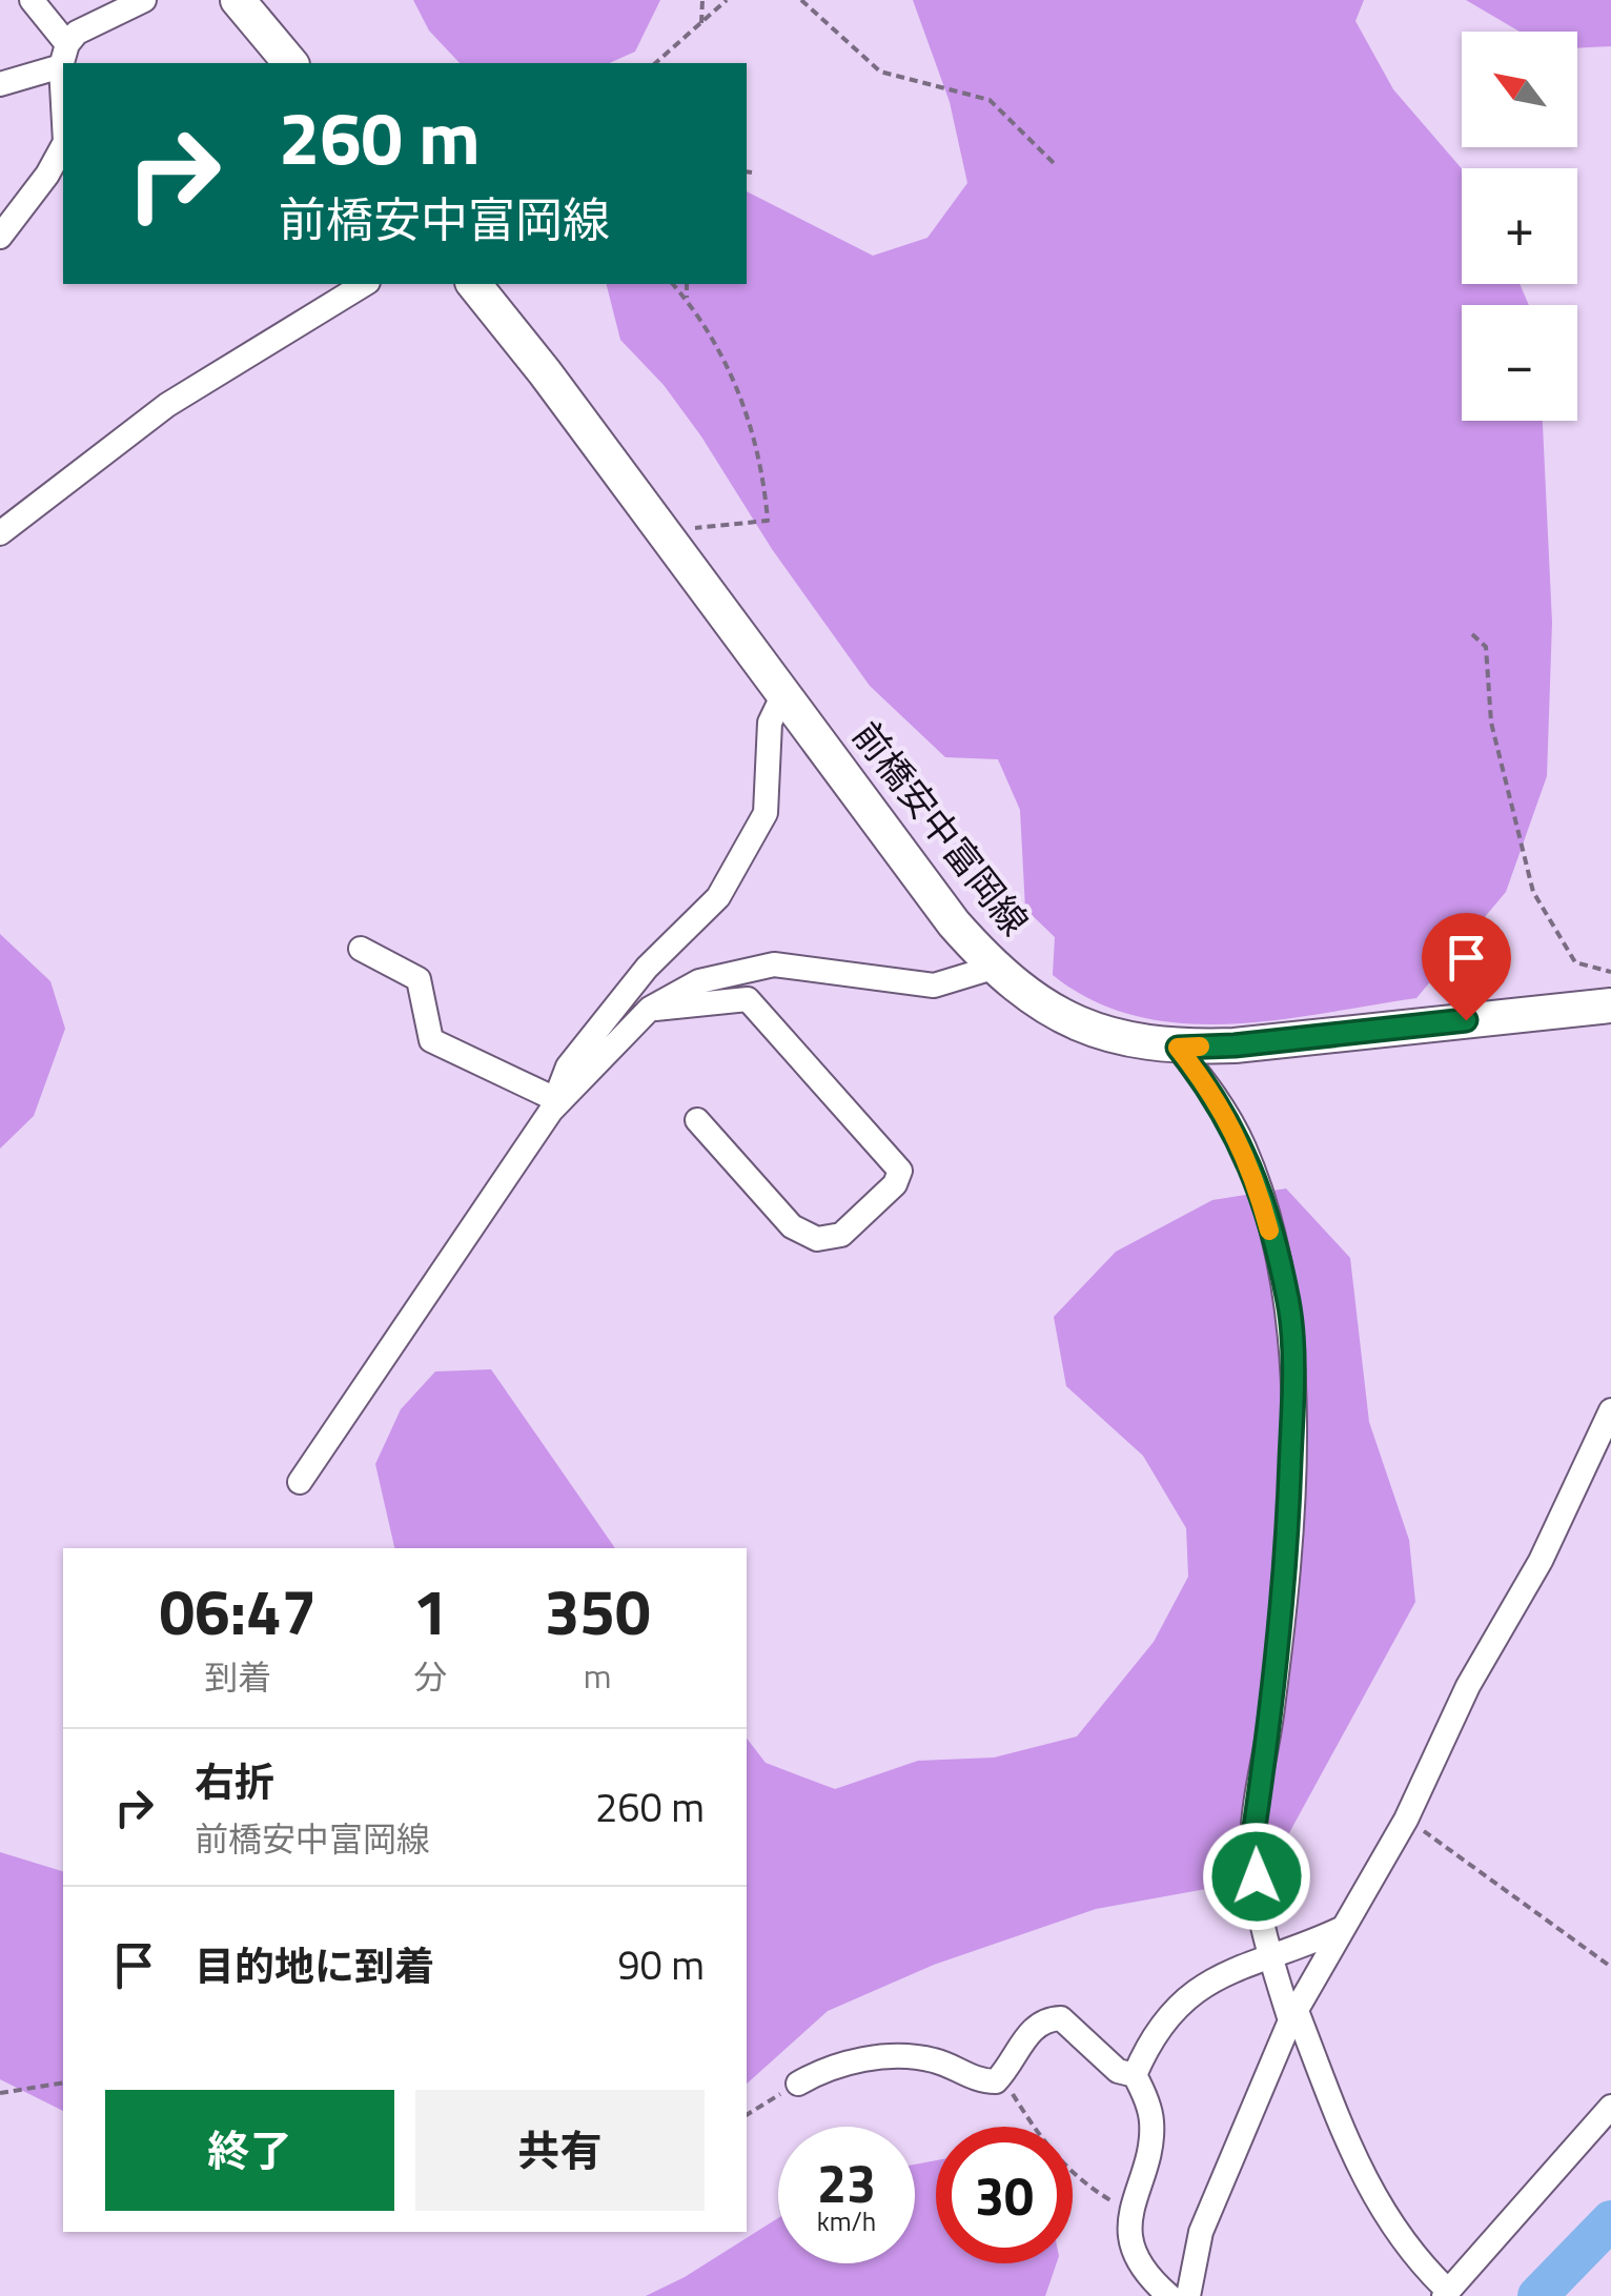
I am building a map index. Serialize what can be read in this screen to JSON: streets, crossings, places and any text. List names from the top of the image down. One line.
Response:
{"streets":{"main road":["前橋安中富岡線"]},"north":"top left","page":{"map_buttons":["+","−"],"turn":["260 m","前橋安中富岡線"],"eta":["06:47","到着","1","分","350","m"],"list":[{"name":"右折","note":"前橋安中富岡線","value":"260 m"},{"name":"目的地に到着","value":"90 m"}],"buttons":["終了","共有"],"speed":"23 km/h","limit":"30"}}
